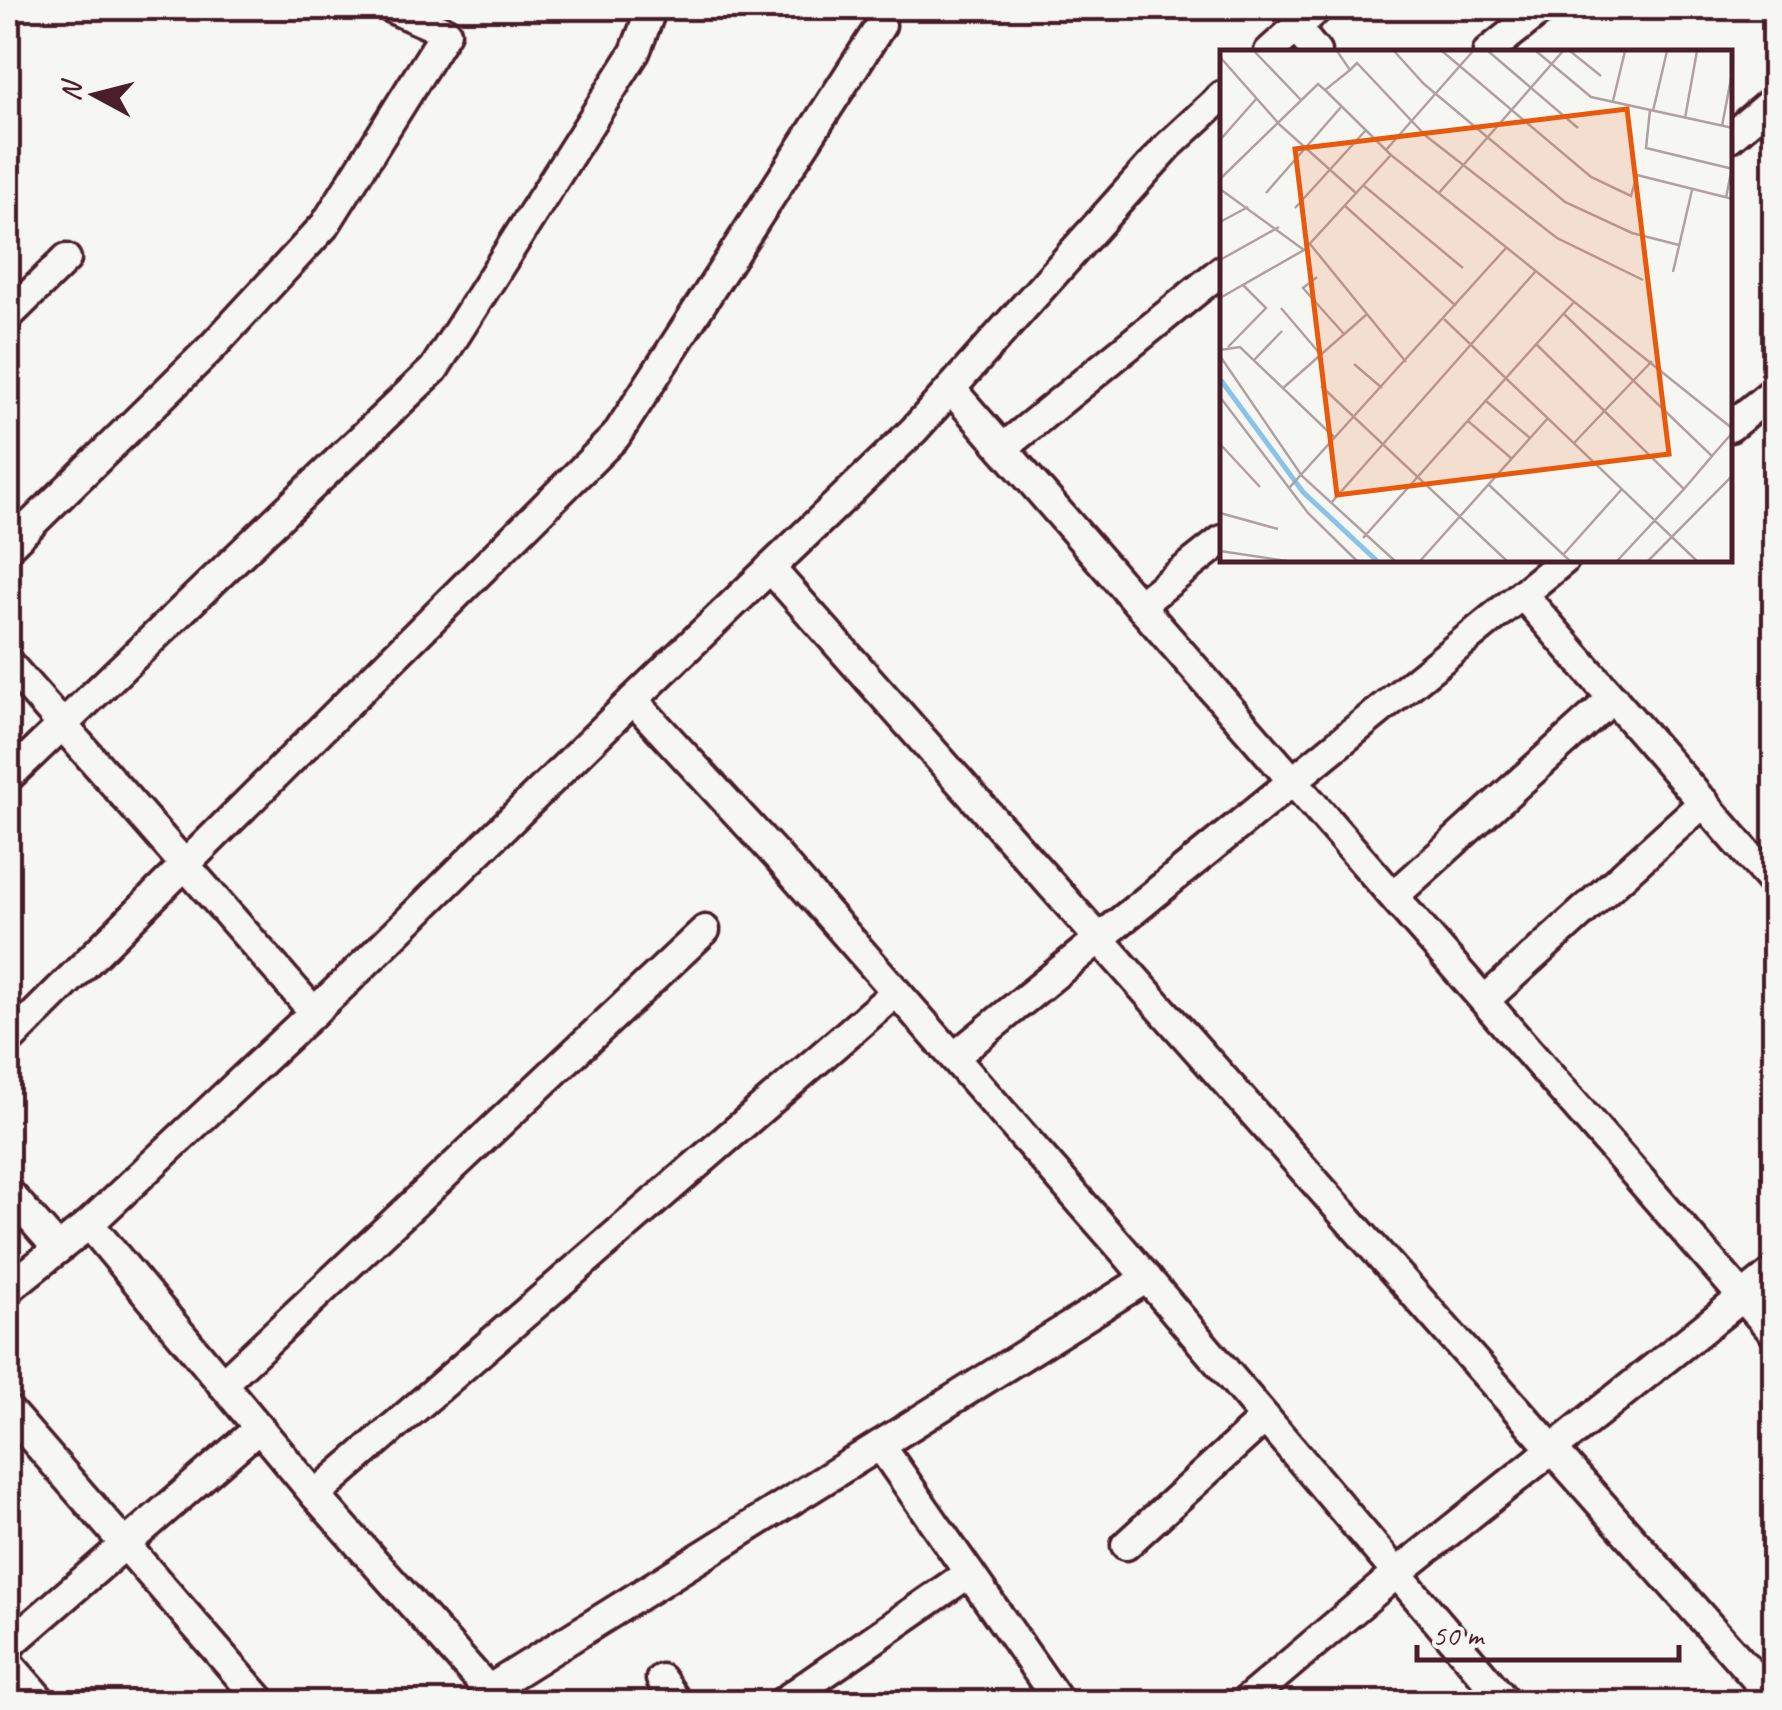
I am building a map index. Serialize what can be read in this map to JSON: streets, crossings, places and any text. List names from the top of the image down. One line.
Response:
{"scale_bar":"50 m","north":"left"}
